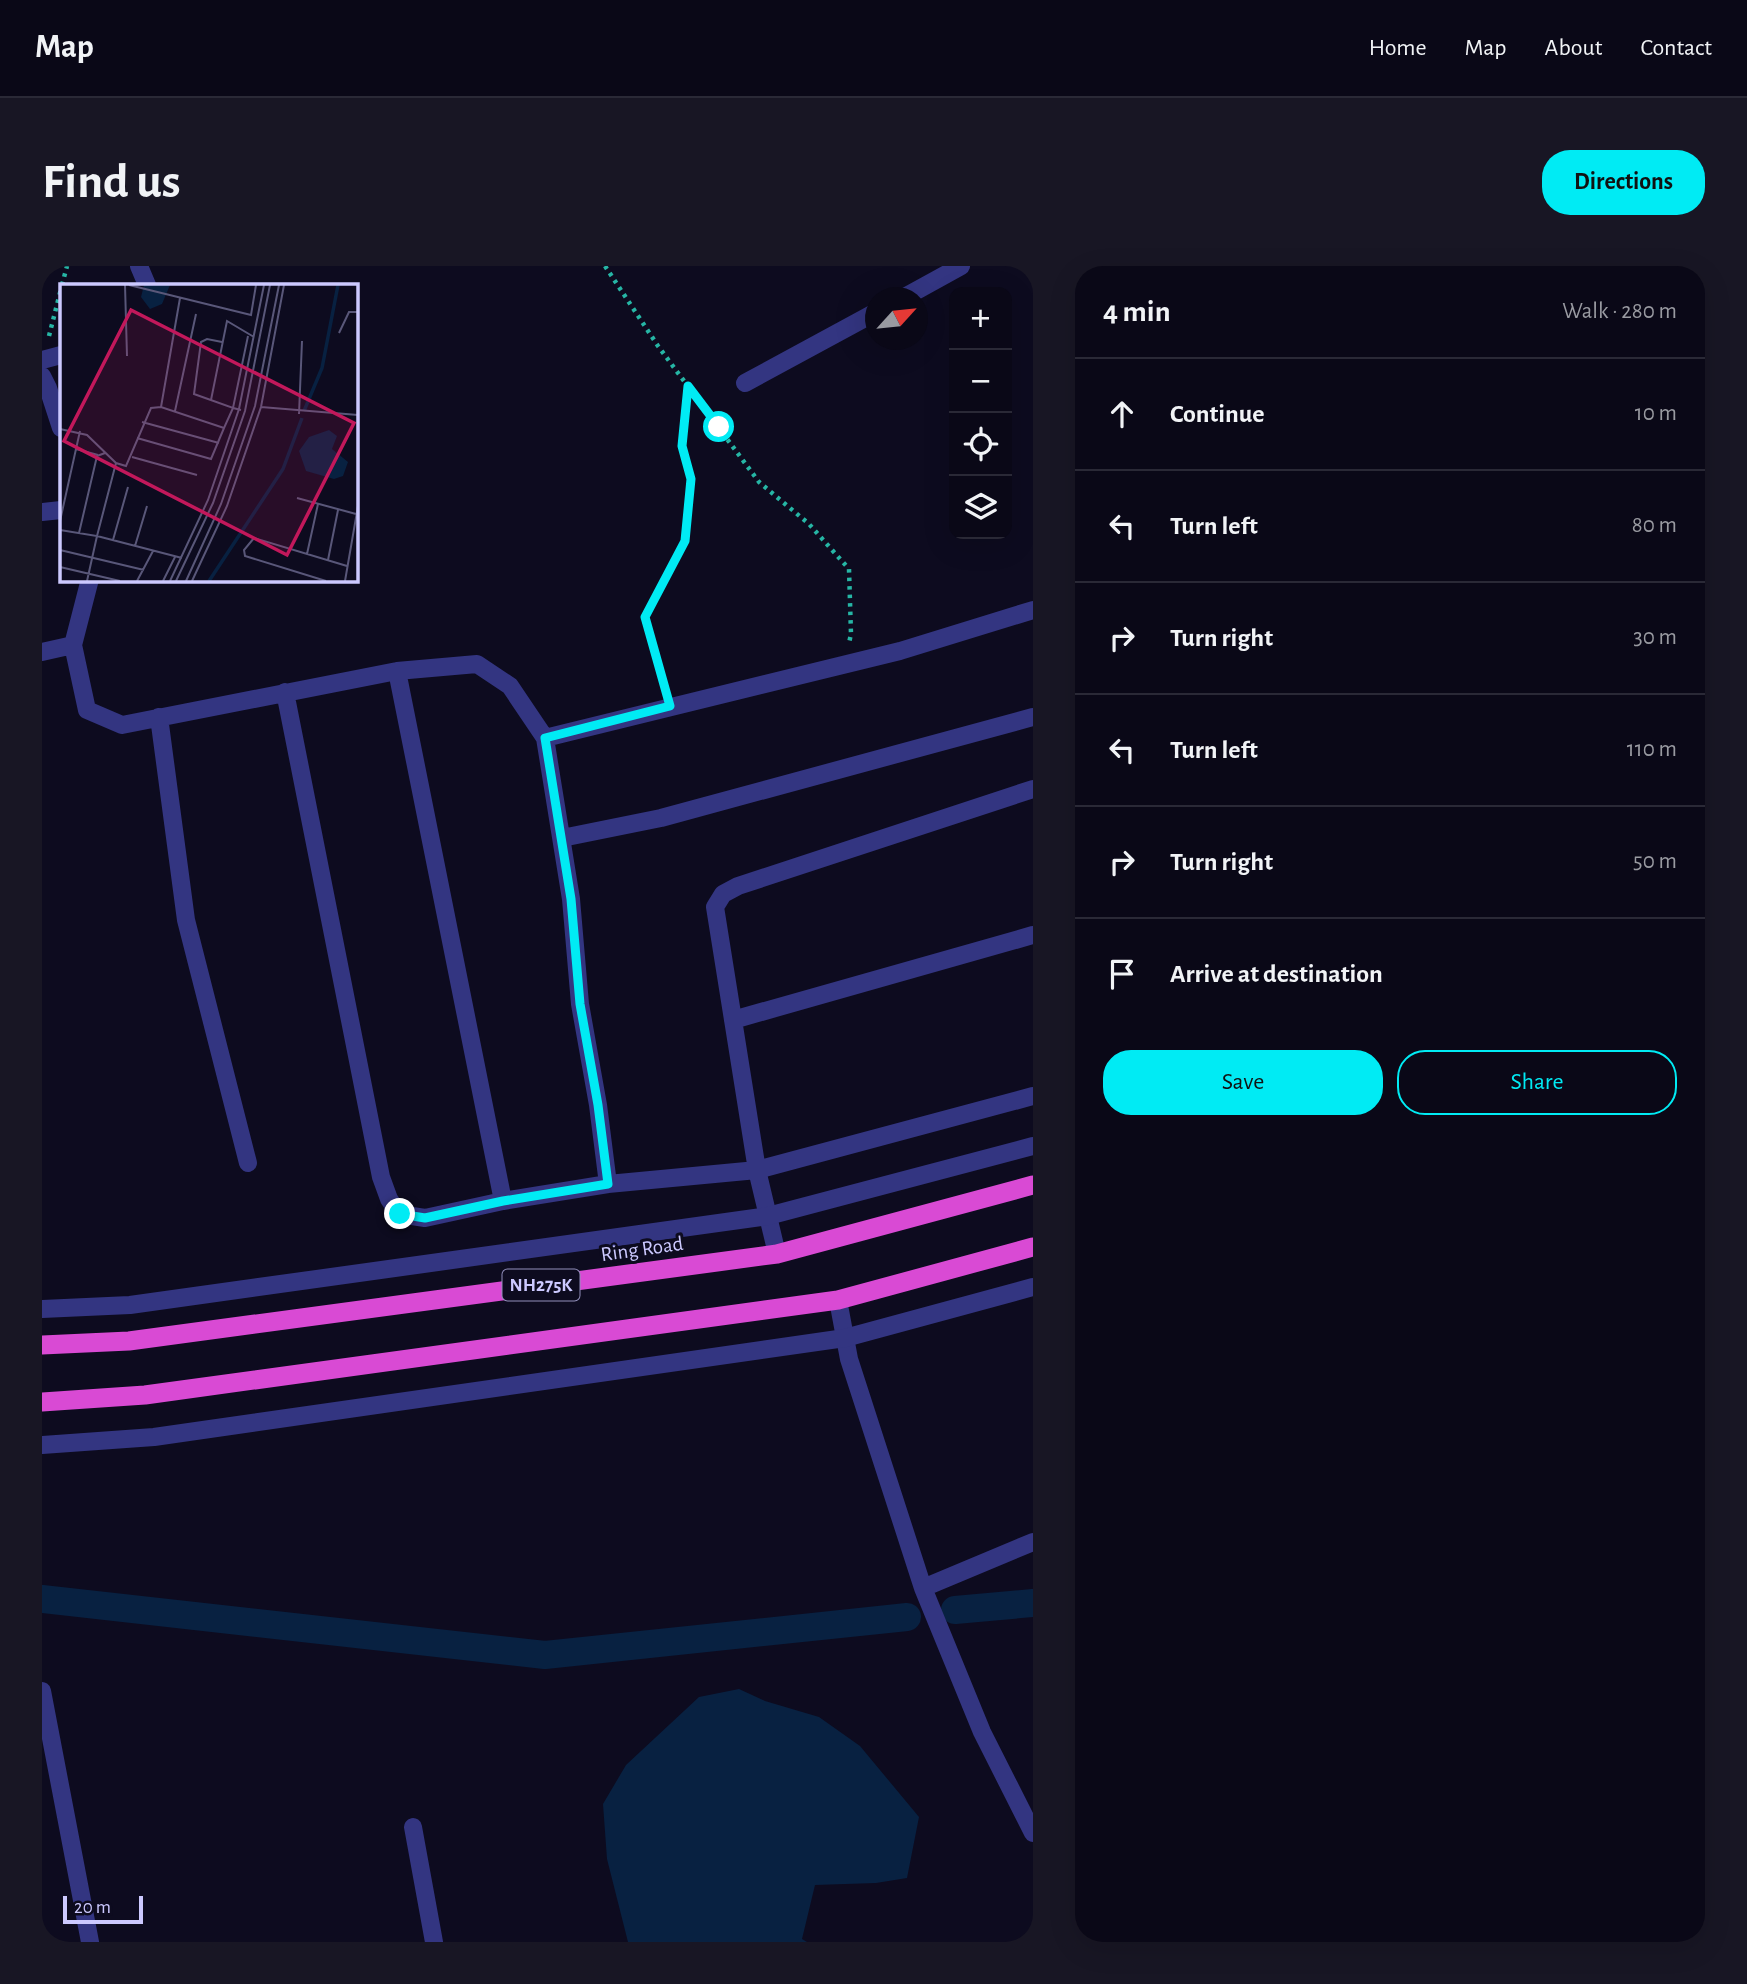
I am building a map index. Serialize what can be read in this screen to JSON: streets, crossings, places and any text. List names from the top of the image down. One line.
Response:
{"streets":{"highway":["Ring Road","NH275K"]},"scale_bar":"20 m","north":"top right","page":{"header":"Map","nav":["Home","Map","About","Contact"],"buttons":["Directions",["Save","Share"]],"title":"Find us","heading":["4 min","Walk · 280 m"],"map_buttons":["+","−"],"list":[["Continue","10 m"],["Turn left","80 m"],["Turn right","30 m"],["Turn left","110 m"],["Turn right","50 m"],"Arrive at destination"],"scale":"20 m"}}
